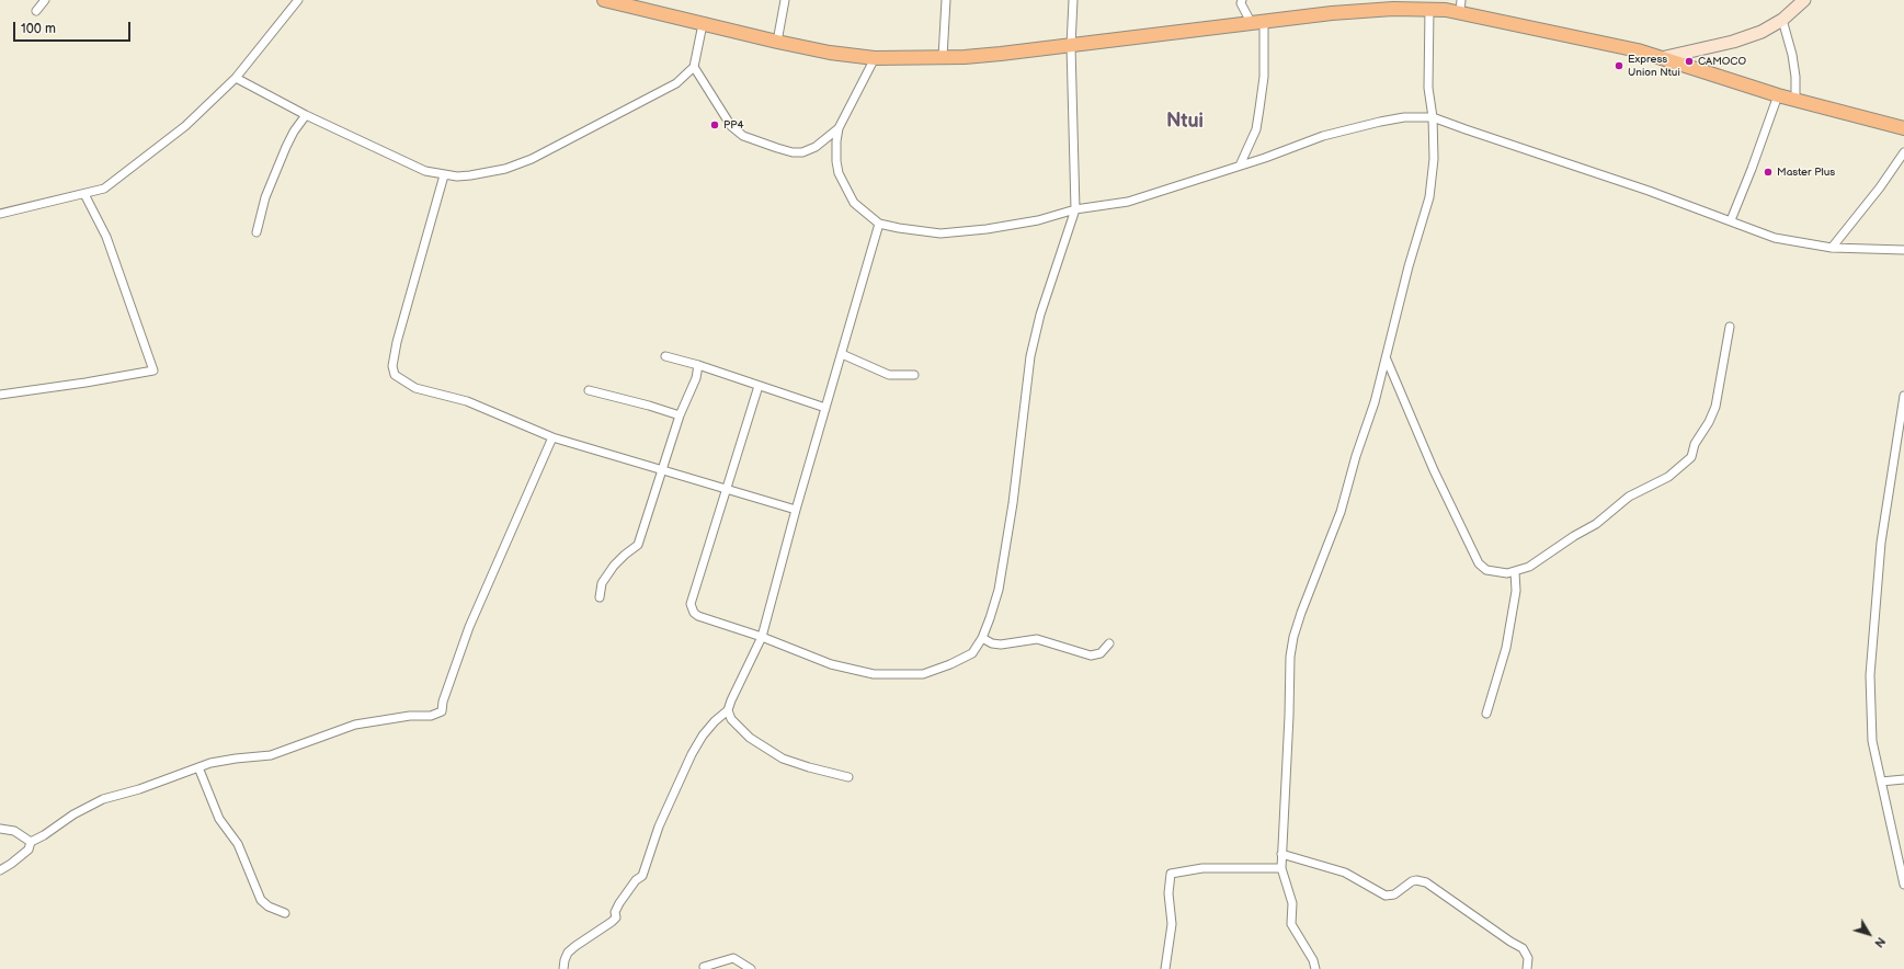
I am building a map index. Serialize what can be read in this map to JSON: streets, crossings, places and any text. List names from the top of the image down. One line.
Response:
{"districts":["Ntui"],"places":["CAMOCO","Express Union Ntui","PP4","Master Plus"],"scale_bar":"100 m","north":"bottom right"}
